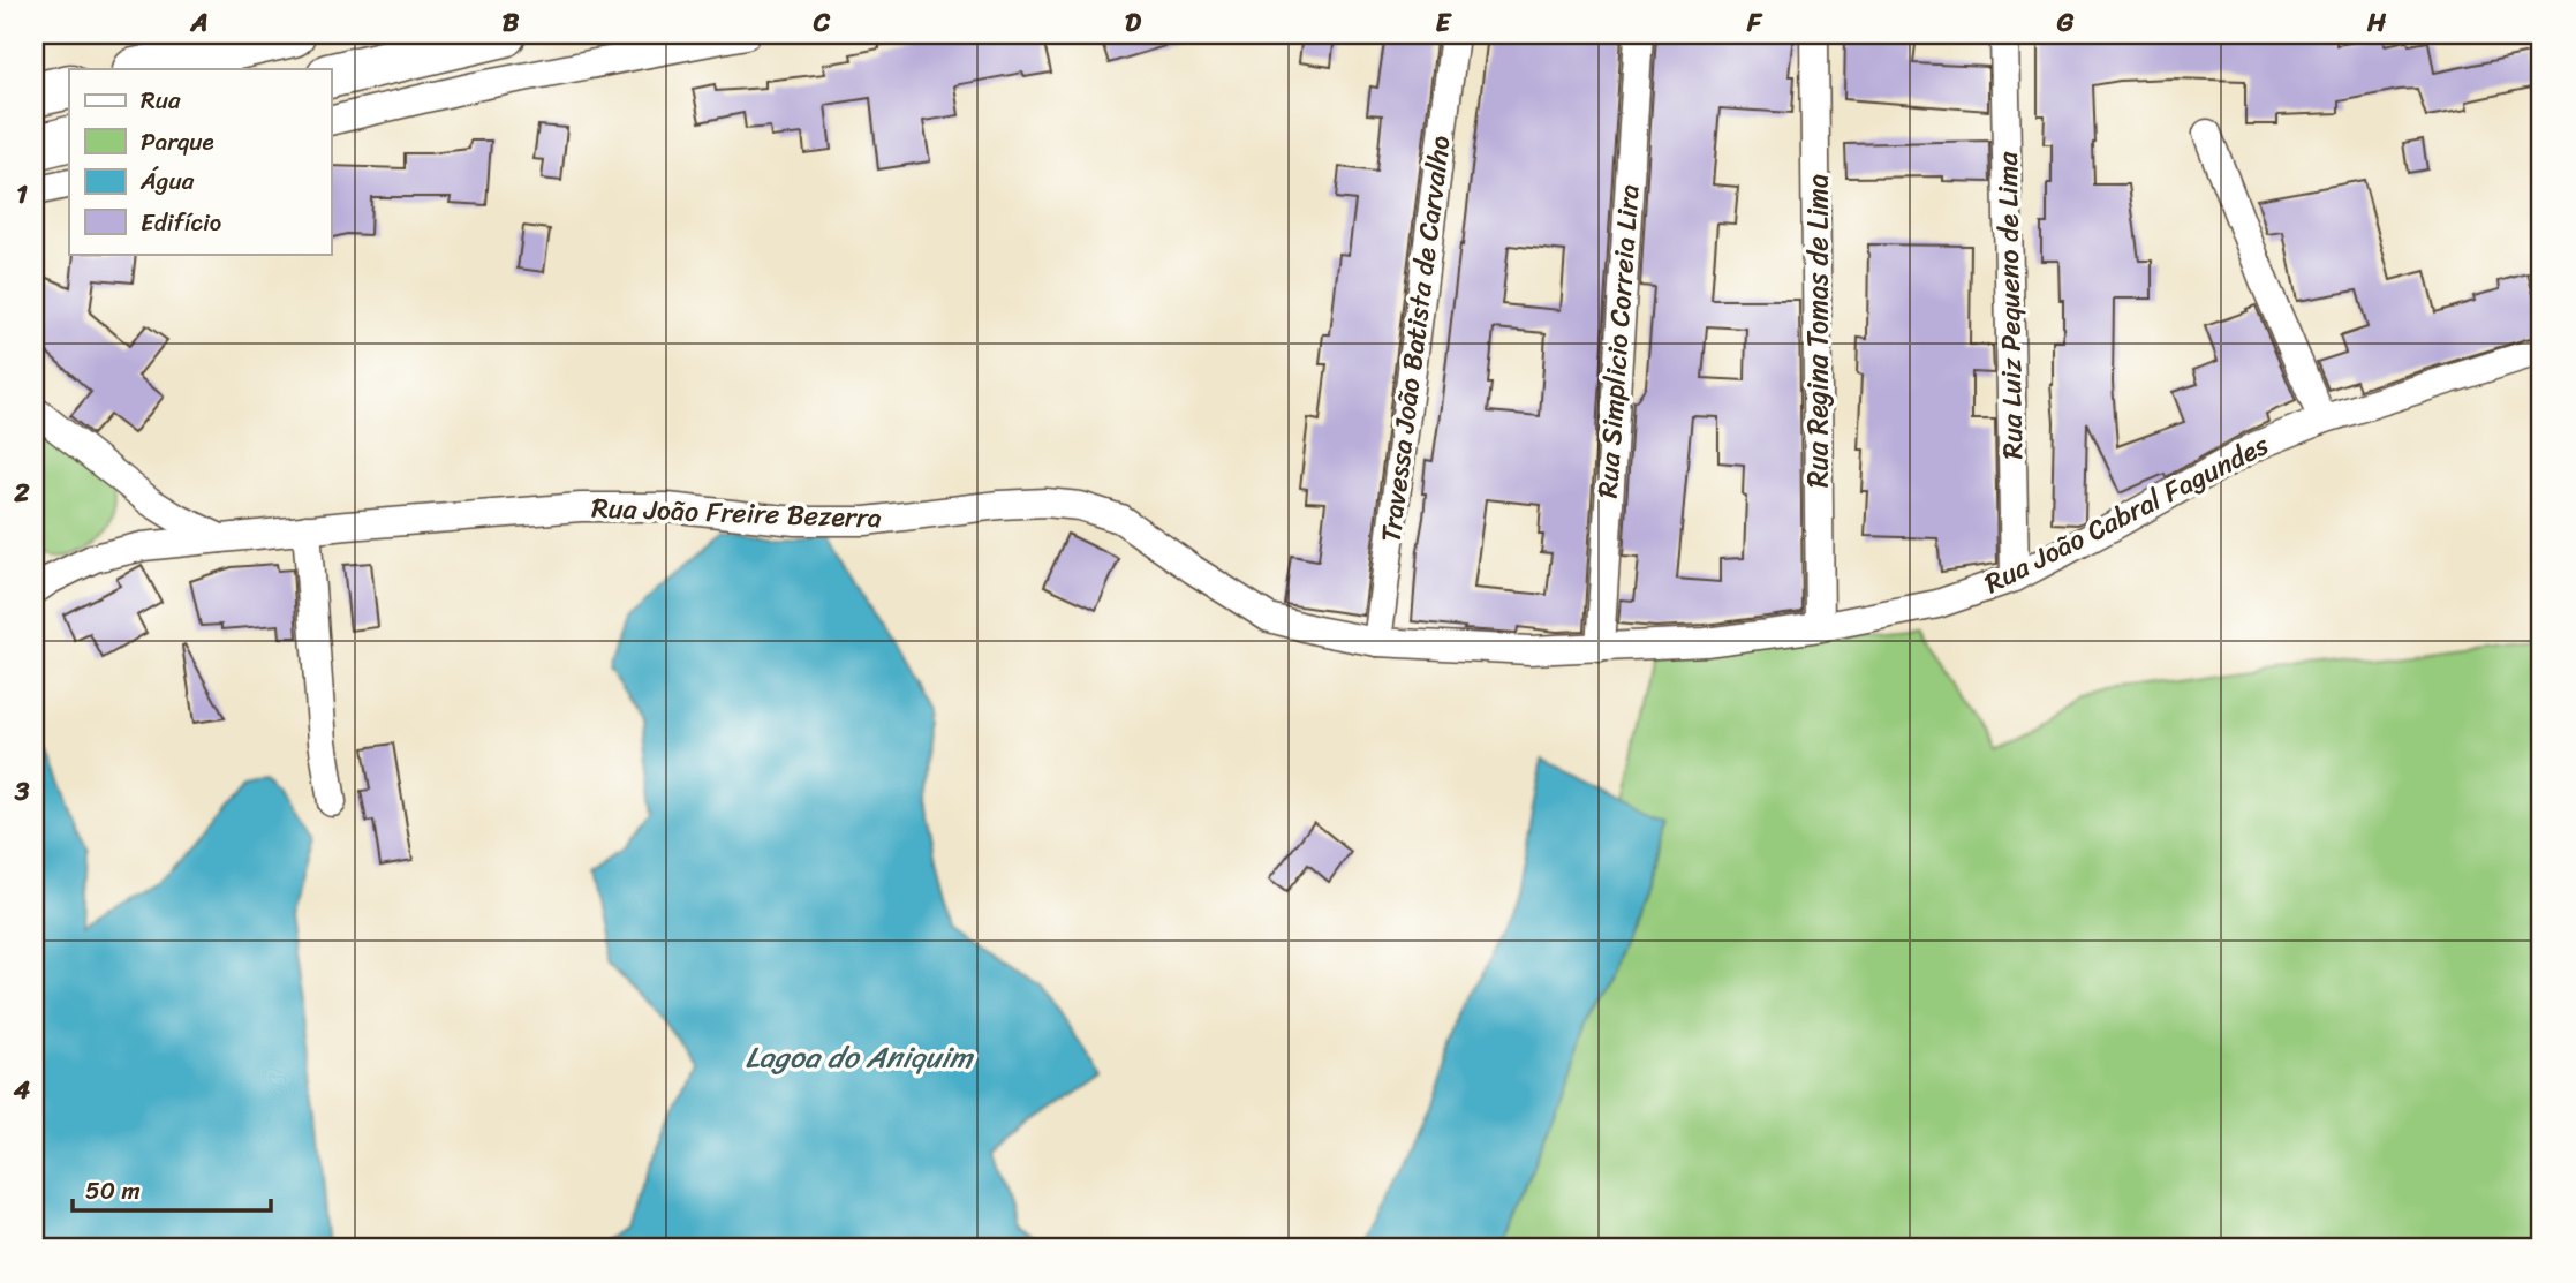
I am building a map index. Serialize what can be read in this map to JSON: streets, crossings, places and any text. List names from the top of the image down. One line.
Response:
{"streets":{"street":["Rua Luiz Pequeno de Lima","Rua Regina Tomas de Lima","Travessa João Batista de Carvalho","Rua Simplicio Correia Lira","Rua João Freire Bezerra","Rua João Cabral Fagundes"]},"crossings":[["Rua Luiz Pequeno de Lima","Rua João Cabral Fagundes"],["Rua Regina Tomas de Lima","Rua João Cabral Fagundes"],["Travessa João Batista de Carvalho","Rua João Cabral Fagundes"],["Rua Simplicio Correia Lira","Rua João Cabral Fagundes"],["Rua João Freire Bezerra","Rua João Cabral Fagundes"]],"water":["Lagoa do Aniquim"],"legend":["Rua","Parque","Água","Edifício"],"scale_bar":"50 m","grid":{"columns":["A","B","C","D","E","F","G","H"],"rows":["1","2","3","4"]}}
